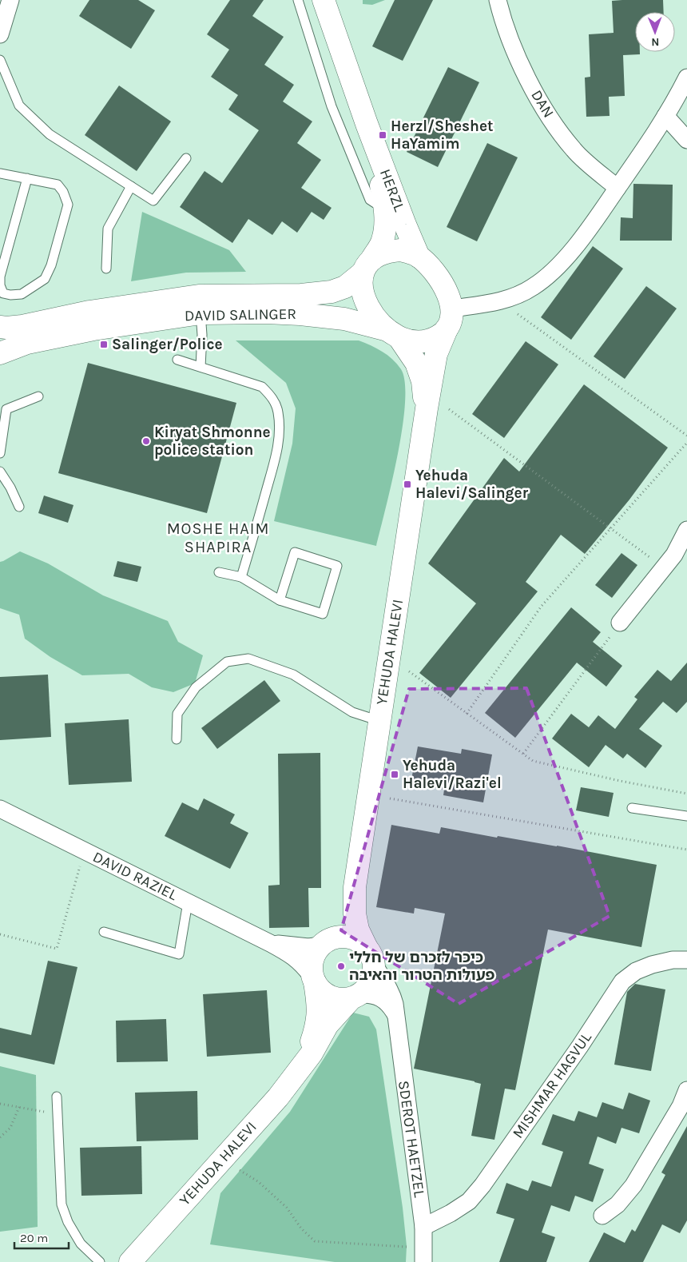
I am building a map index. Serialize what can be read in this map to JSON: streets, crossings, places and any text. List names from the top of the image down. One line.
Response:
{"streets":{"street":["DAN","HERZL","DAVID SALINGER","YEHUDA HALEVI","DAVID RAZIEL","MISHMAR HAGVUL","SDEROT HAETZEL"]},"crossings":[["HERZL","DAVID SALINGER"],["HERZL","YEHUDA HALEVI"],["DAVID SALINGER","YEHUDA HALEVI"],["YEHUDA HALEVI","DAVID RAZIEL"],["YEHUDA HALEVI","SDEROT HAETZEL"],["DAVID RAZIEL","SDEROT HAETZEL"],["MISHMAR HAGVUL","SDEROT HAETZEL"]],"districts":["MOSHE HAIM SHAPIRA"],"places":{"transit":["Herzl/Sheshet HaYamim","Salinger/Police","Yehuda Halevi/Salinger","Yehuda Halevi/Razi'el"],"other":["Kiryat Shmonne police station","כיכר לזכרם של חללי פעולות הטרור והאיבה"]},"scale_bar":"20 m","north":"bottom"}
